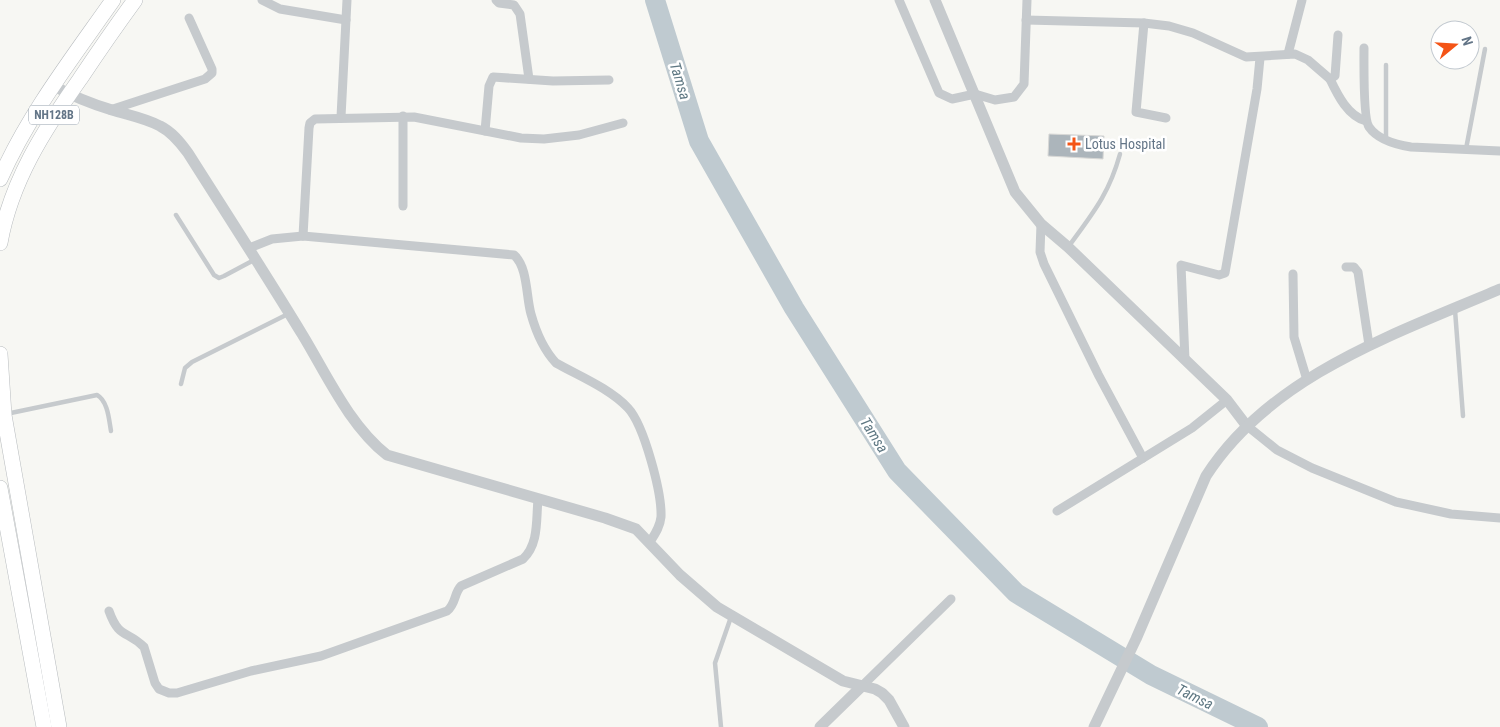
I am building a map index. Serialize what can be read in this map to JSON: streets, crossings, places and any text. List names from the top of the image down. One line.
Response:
{"streets":{"highway":["NH128B"]},"water":["Tamsa"],"places":{"health":["Lotus Hospital"]},"north":"right"}
